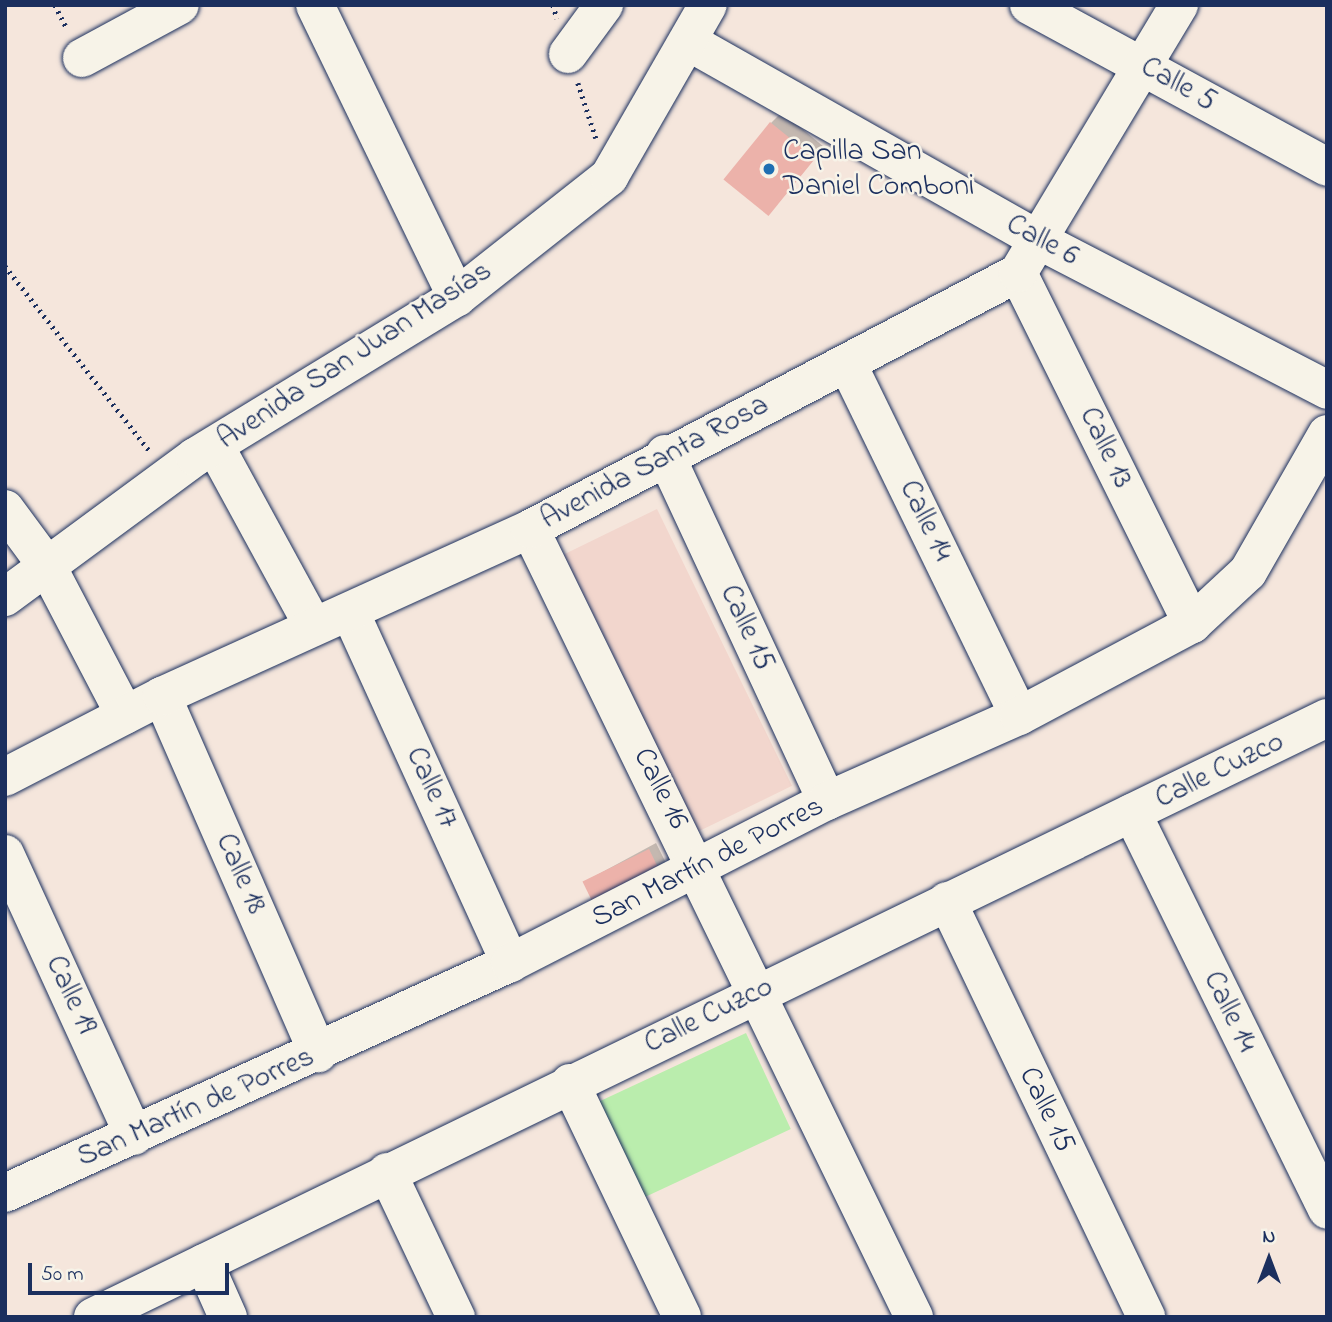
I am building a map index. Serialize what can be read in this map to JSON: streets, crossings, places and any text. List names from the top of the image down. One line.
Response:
{"streets":{"street":["Calle 5","Calle 6","Avenida San Juan Masías","Calle 13","Avenida Santa Rosa","Calle 14","Calle 15","Calle Cuzco","Calle 17","Calle 16","San Martín de Porres","Calle 18","Calle 19"]},"crossings":[["Calle 5","Avenida Santa Rosa"],["Calle 6","Avenida San Juan Masías"],["Calle 6","Avenida Santa Rosa"],["Calle 13","Avenida Santa Rosa"],["Calle 13","San Martín de Porres"],["Avenida Santa Rosa","Calle 14"],["Avenida Santa Rosa","Calle 15"],["Avenida Santa Rosa","Calle 17"],["Avenida Santa Rosa","Calle 16"],["Avenida Santa Rosa","Calle 18"],["Calle 14","Calle Cuzco"],["Calle 14","San Martín de Porres"],["Calle 15","Calle Cuzco"],["Calle 15","San Martín de Porres"],["Calle Cuzco","Calle 16"],["Calle 17","San Martín de Porres"],["Calle 16","San Martín de Porres"],["San Martín de Porres","Calle 18"],["San Martín de Porres","Calle 19"]],"places":["Capilla San Daniel Comboni"],"scale_bar":"50 m","north":"top"}
